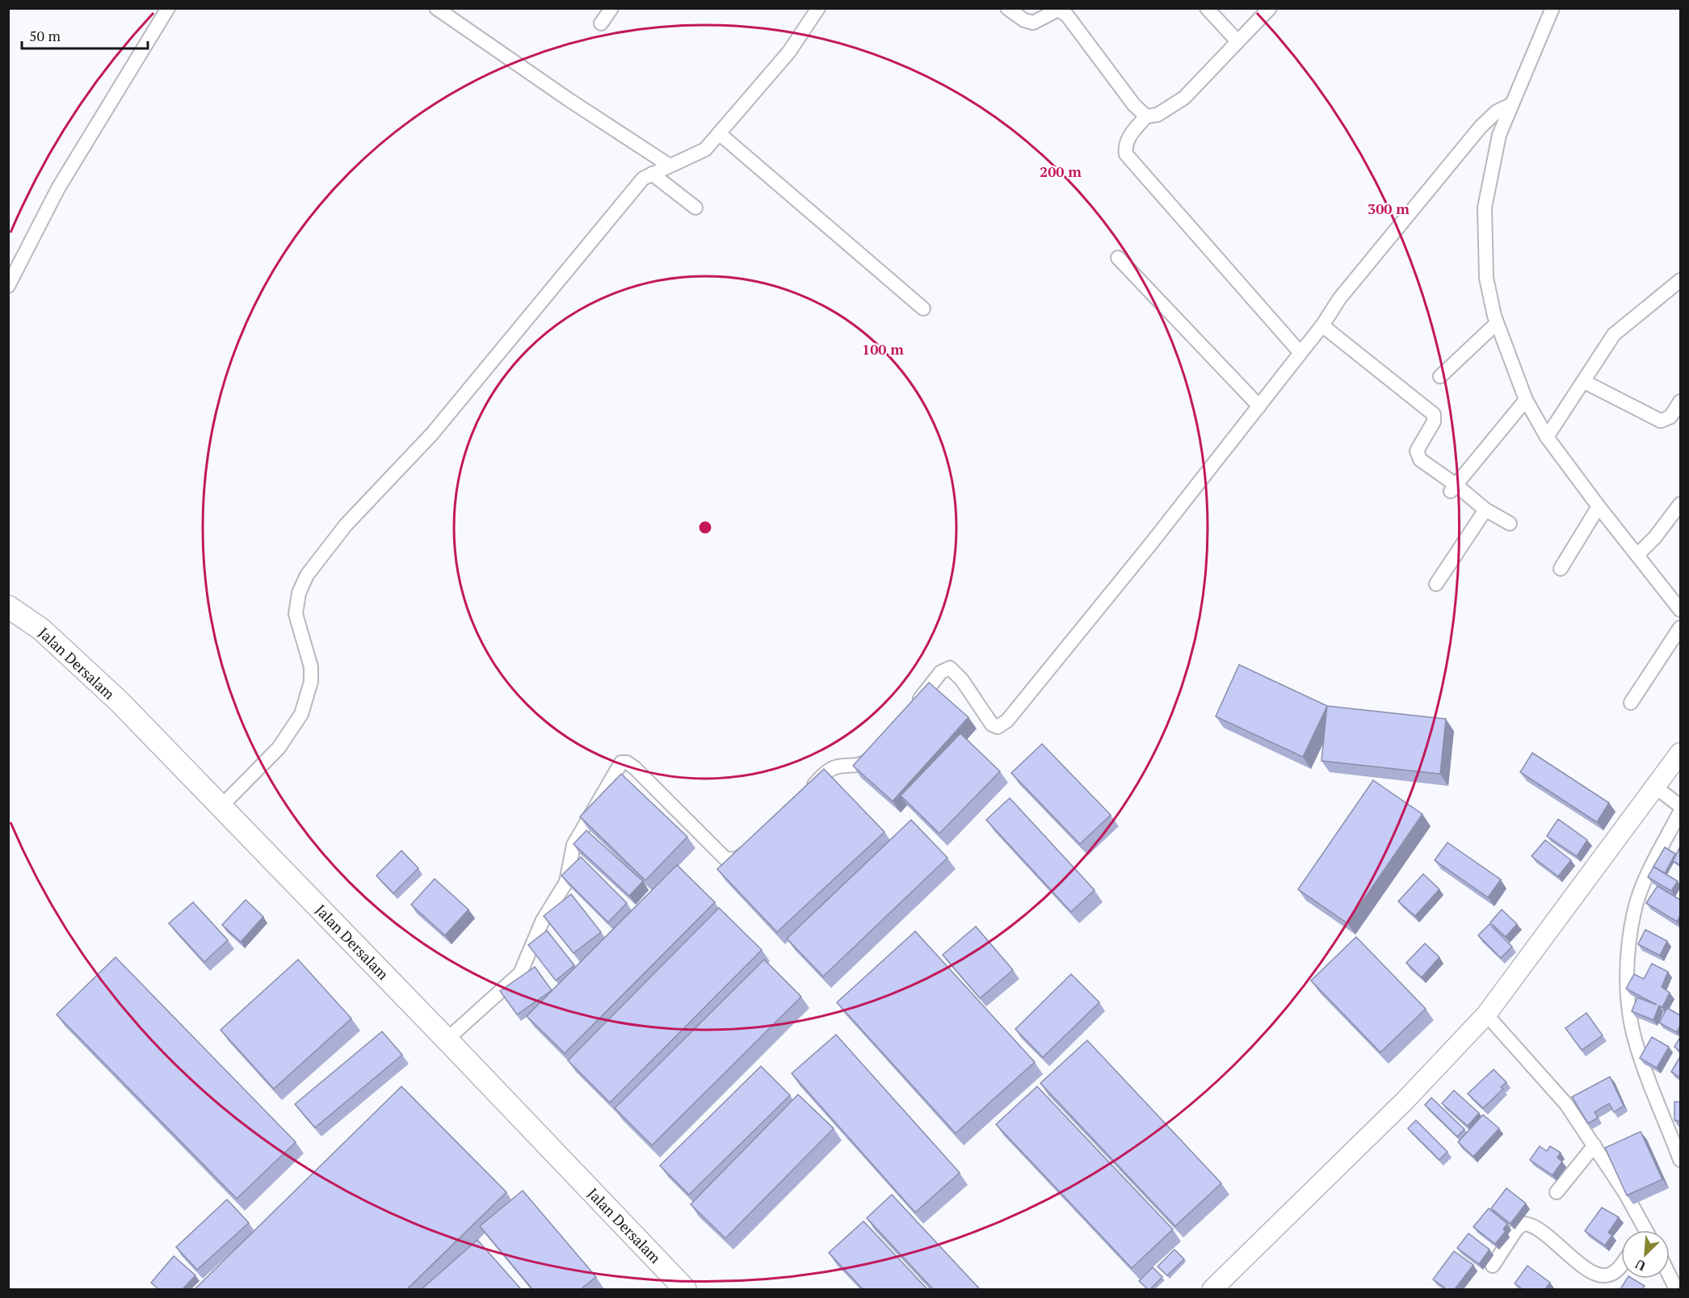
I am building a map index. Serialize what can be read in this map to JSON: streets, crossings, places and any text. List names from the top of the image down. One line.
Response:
{"streets":{"main road":["Jalan Dersalam"]},"scale_bar":"50 m","north":"bottom left","rings":["200 m","300 m","100 m"]}
